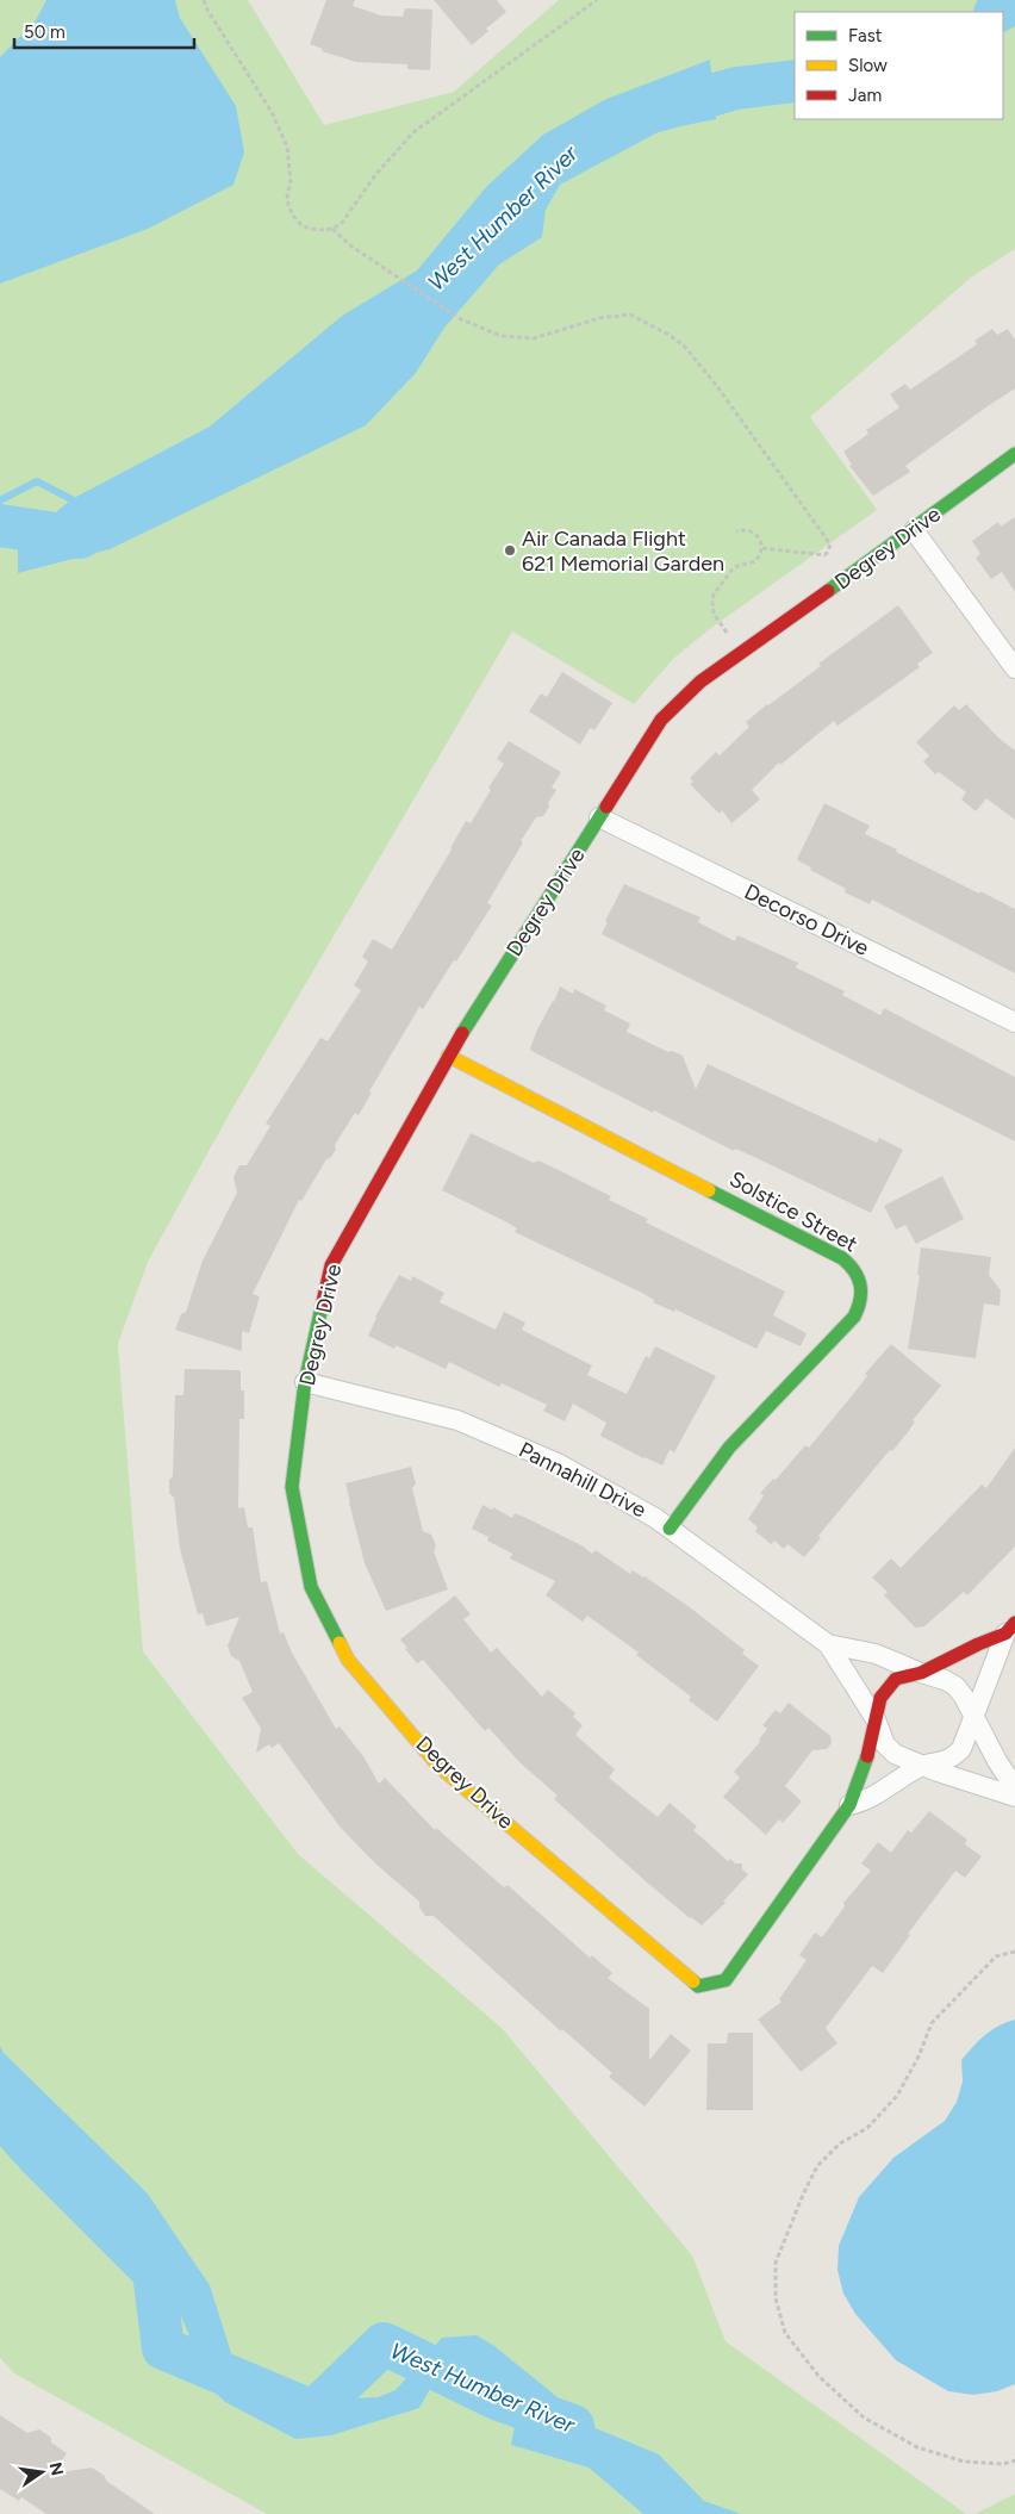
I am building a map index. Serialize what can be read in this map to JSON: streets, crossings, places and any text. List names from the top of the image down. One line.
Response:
{"streets":{"street":["Degrey Drive","Decorso Drive","Solstice Street","Pannahill Drive"]},"crossings":[["Degrey Drive","Decorso Drive"],["Degrey Drive","Solstice Street"],["Degrey Drive","Pannahill Drive"],["Solstice Street","Pannahill Drive"]],"water":["West Humber River"],"places":["Air Canada Flight 621 Memorial Garden"],"legend":["Fast","Slow","Jam"],"scale_bar":"50 m","north":"right"}
